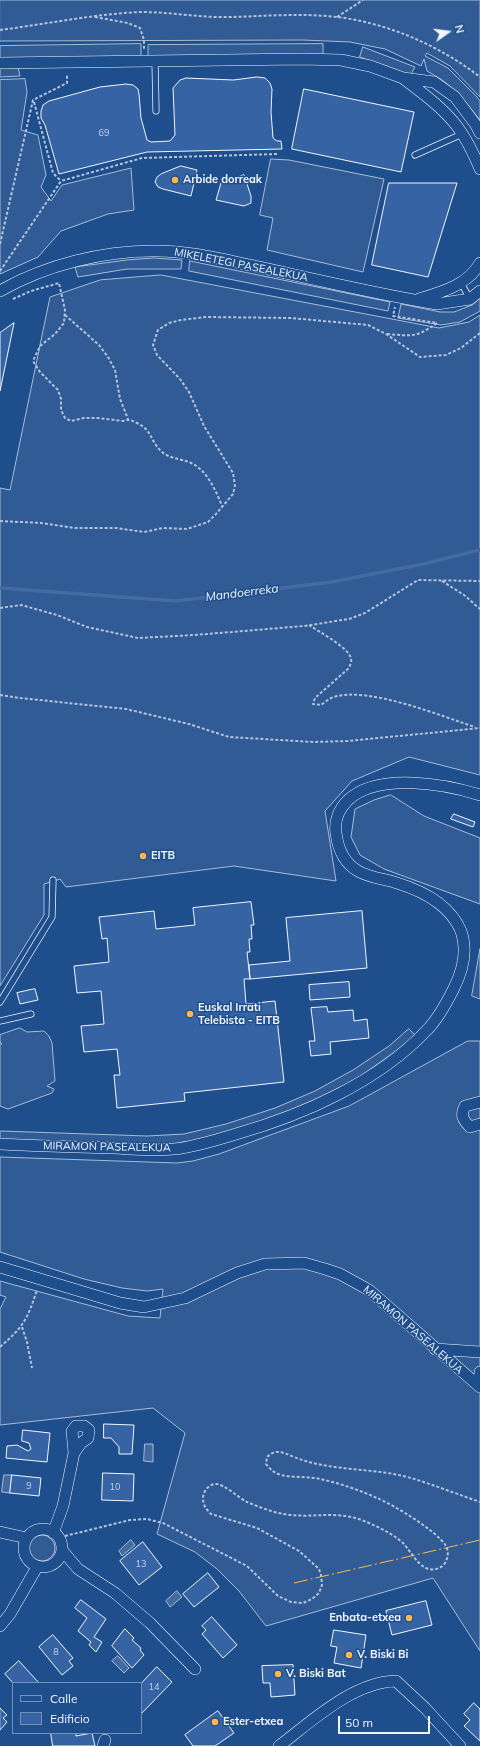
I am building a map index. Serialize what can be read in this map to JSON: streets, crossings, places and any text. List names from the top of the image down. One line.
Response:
{"streets":{"street":["MIKELETEGI PASEALEKUA","MIRAMON PASEALEKUA"]},"water":["Mandoerreka"],"places":["Arbide dorreak","EITB","Euskal Irrati Telebista - EITB","Enbata-etxea","V. Biski Bi","V. Biski Bat","Ester-etxea"],"house_numbers":["69","9","10","13","8","14"],"legend":["Calle","Edificio"],"scale_bar":"50 m","north":"right"}
